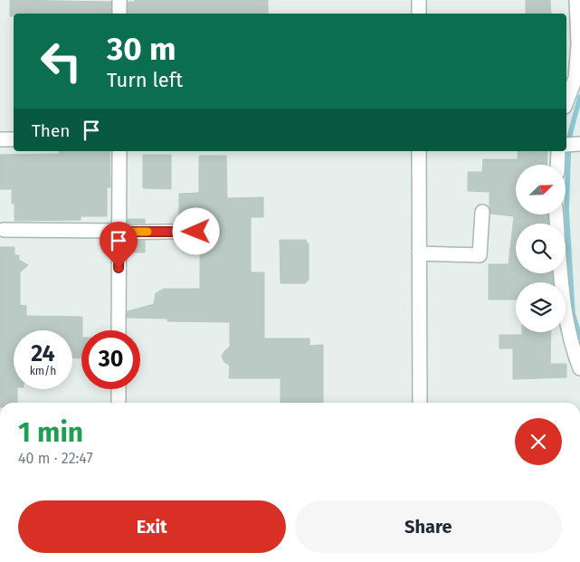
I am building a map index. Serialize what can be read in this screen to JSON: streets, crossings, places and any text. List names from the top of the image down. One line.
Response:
{"north":"top right","page":{"turn":["30 m","Turn left"],"then":"Then","speed":"24 km/h","limit":"30","heading":["1 min","40 m · 22:47"],"buttons":["Exit","Share"]}}
